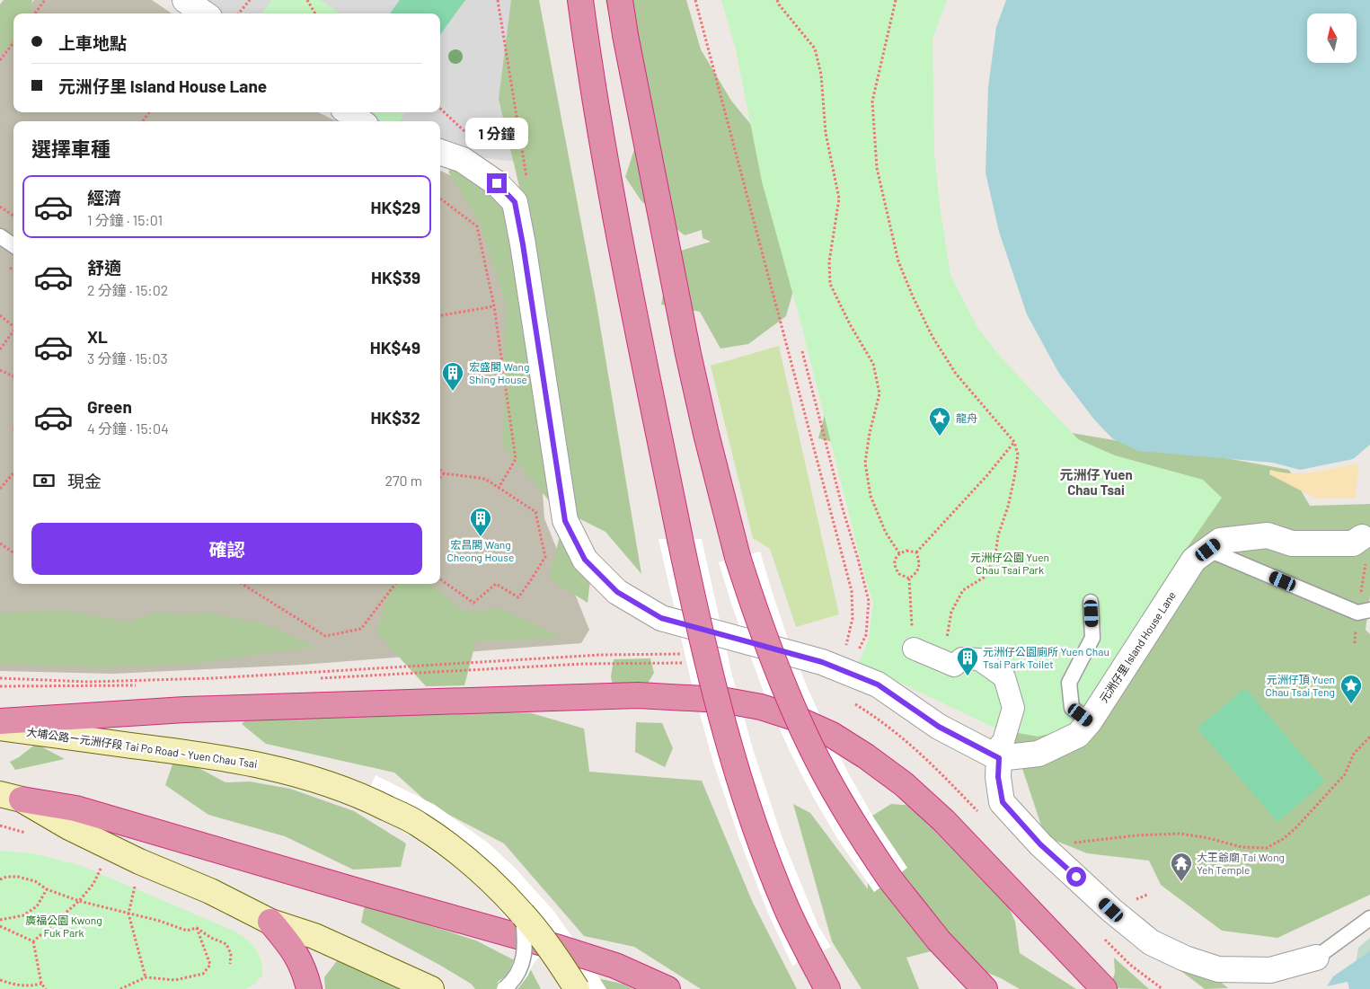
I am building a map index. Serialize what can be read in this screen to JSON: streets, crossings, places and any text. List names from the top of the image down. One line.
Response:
{"streets":{"main road":["大埔公路－元洲仔段 Tai Po Road – Yuen Chau Tsai"],"street":["元洲仔里 Island House Lane"]},"districts":["元洲仔 Yuen Chau Tsai"],"parks":["元洲仔公園 Yuen Chau Tsai Park","廣福公園 Kwong Fuk Park"],"places":{"building":["宏盛閣 Wang Shing House","宏昌閣 Wang Cheong House","元洲仔公園廁所 Yuen Chau Tsai Park Toilet"],"place":["龍舟","元洲仔頂 Yuen Chau Tsai Teng"],"temple":["大王爺廟 Tai Wong Yeh Temple"]},"north":"top","page":{"banner":["上車地點","元洲仔里 Island House Lane"],"bubble":"1 分鐘","heading":"選擇車種","list":[{"name":"經濟","note":"1 分鐘 · 15:01","value":"HK$29"},{"name":"舒適","note":"2 分鐘 · 15:02","value":"HK$39"},{"name":"XL","note":"3 分鐘 · 15:03","value":"HK$49"},{"name":"Green","note":"4 分鐘 · 15:04","value":"HK$32"}],"pay":["現金","270 m"],"buttons":"確認"}}
